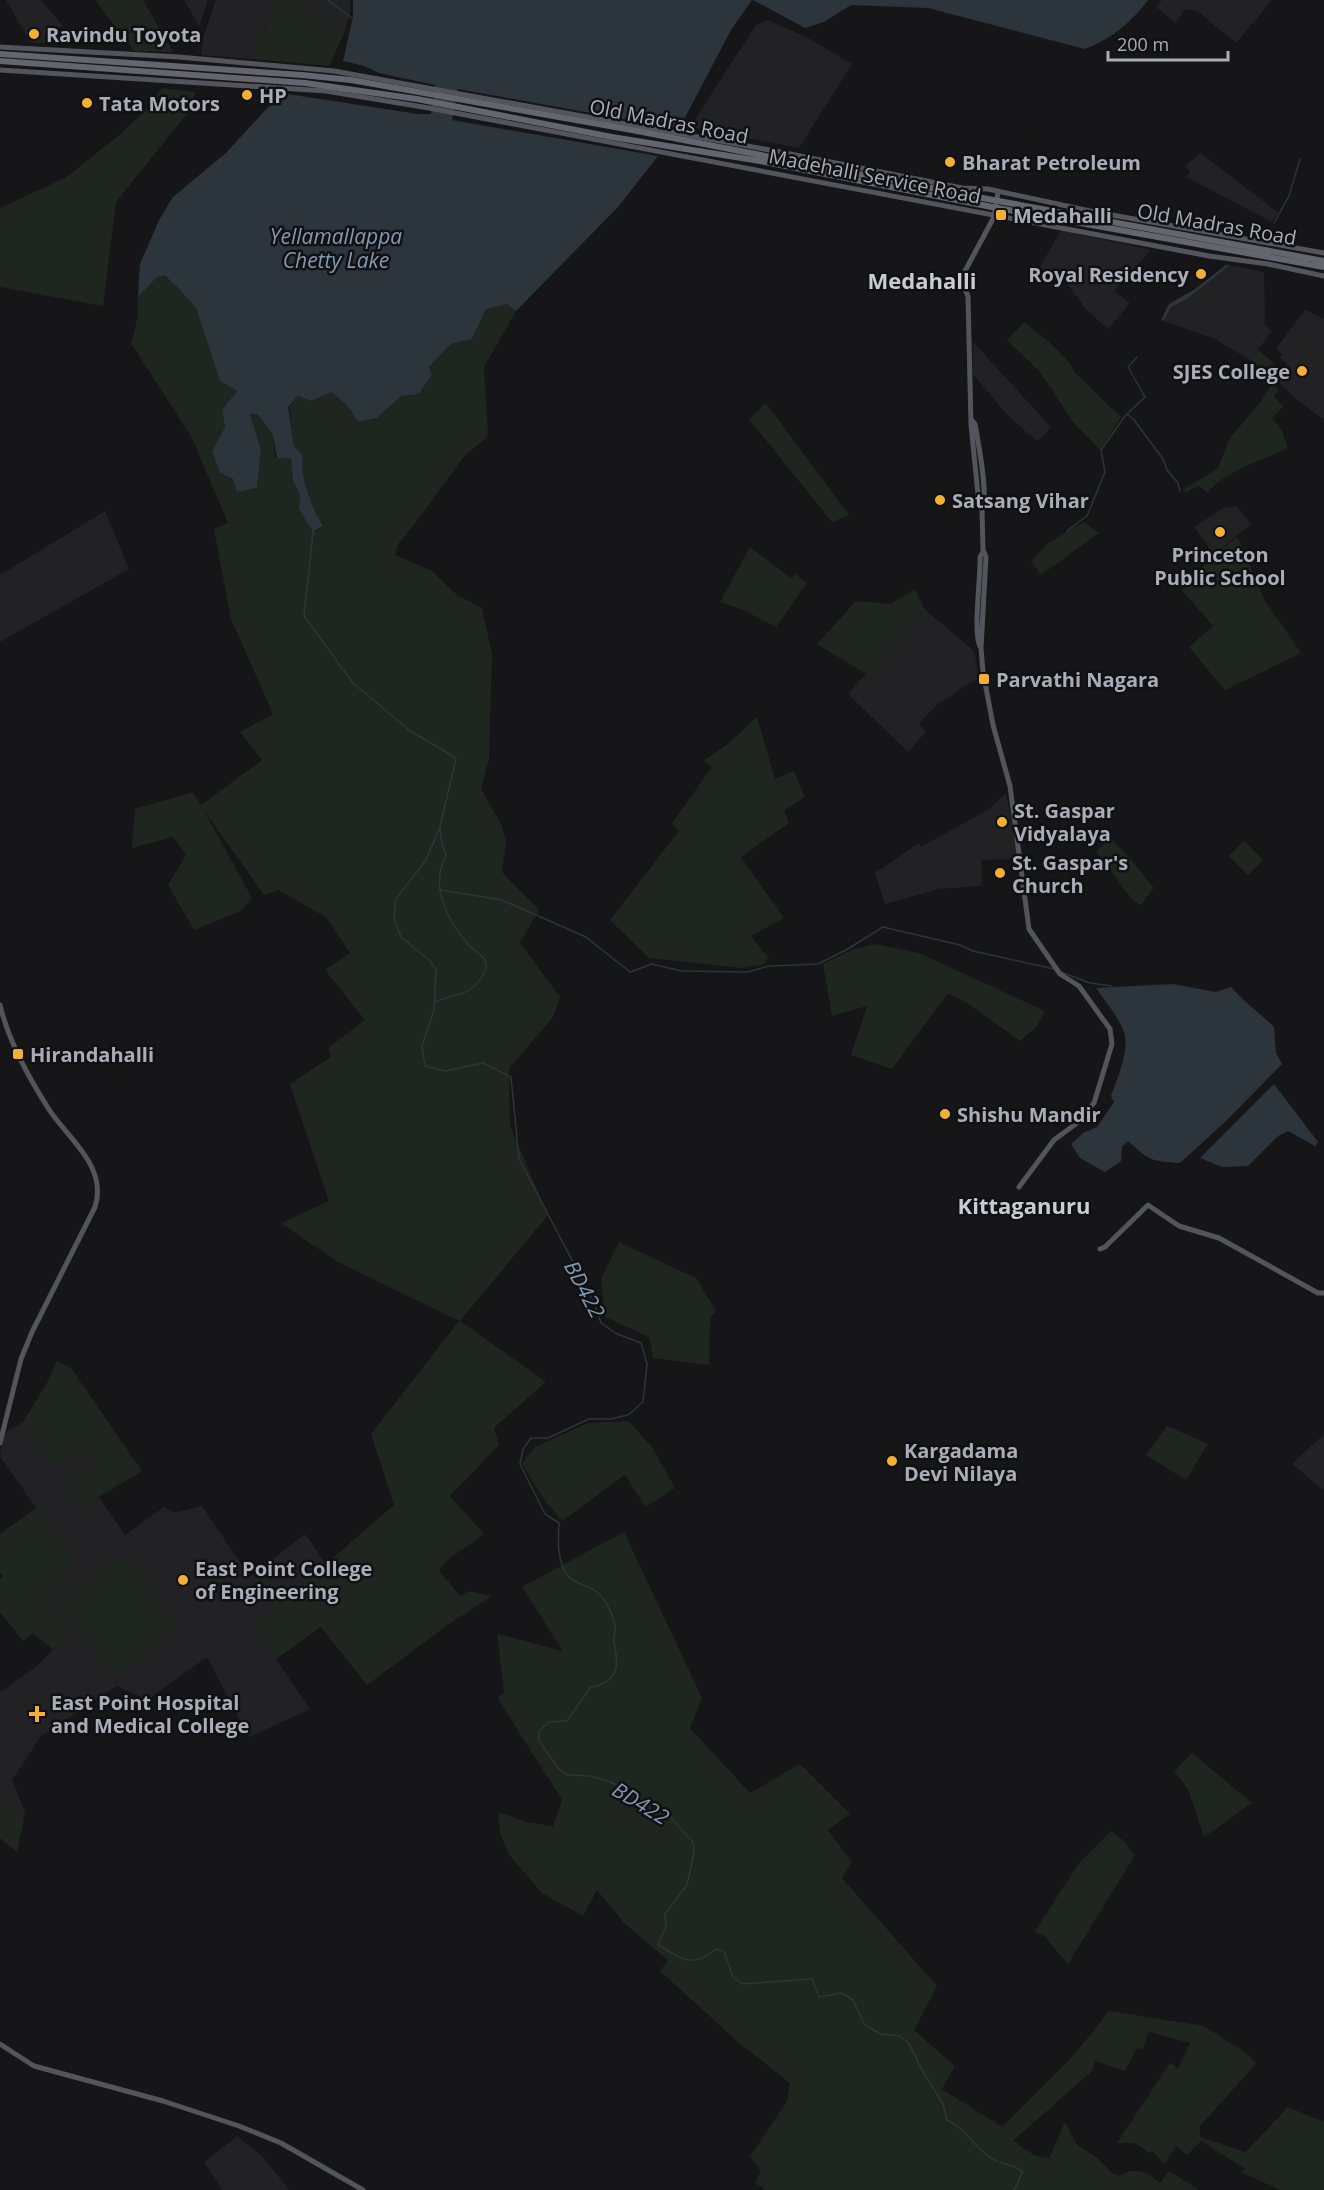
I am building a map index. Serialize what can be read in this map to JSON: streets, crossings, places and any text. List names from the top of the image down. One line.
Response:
{"streets":{"highway":["Old Madras Road"],"main road":["Madehalli Service Road"]},"crossings":[["Old Madras Road","Madehalli Service Road"]],"districts":["Medahalli","Kittaganuru"],"water":["Yellamallappa Chetty Lake","BD422"],"places":{"other":["Ravindu Toyota","HP","Tata Motors","Bharat Petroleum","Royal Residency","SJES College","Satsang Vihar","Princeton Public School","St. Gaspar Vidyalaya","St. Gaspar's Church","Shishu Mandir","Kargadama Devi Nilaya","East Point College of Engineering"],"transit":["Medahalli","Parvathi Nagara","Hirandahalli"],"health":["East Point Hospital and Medical College"]},"scale_bar":"200 m"}
